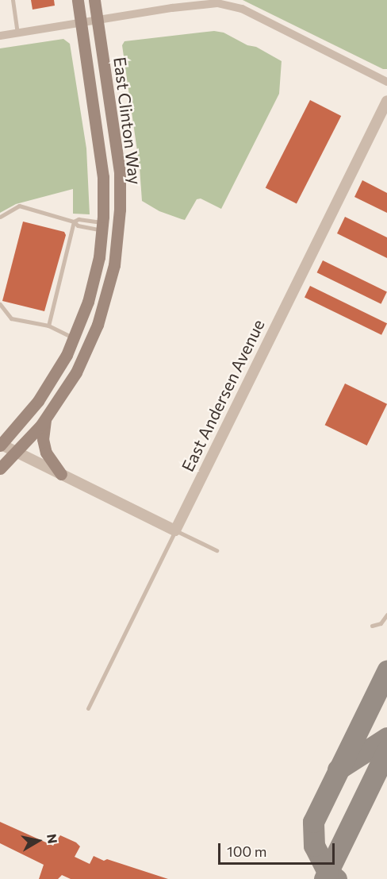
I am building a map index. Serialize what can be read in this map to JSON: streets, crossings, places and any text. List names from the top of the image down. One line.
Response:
{"streets":{"main road":["East Clinton Way"],"street":["East Andersen Avenue"]},"scale_bar":"100 m","north":"right"}
